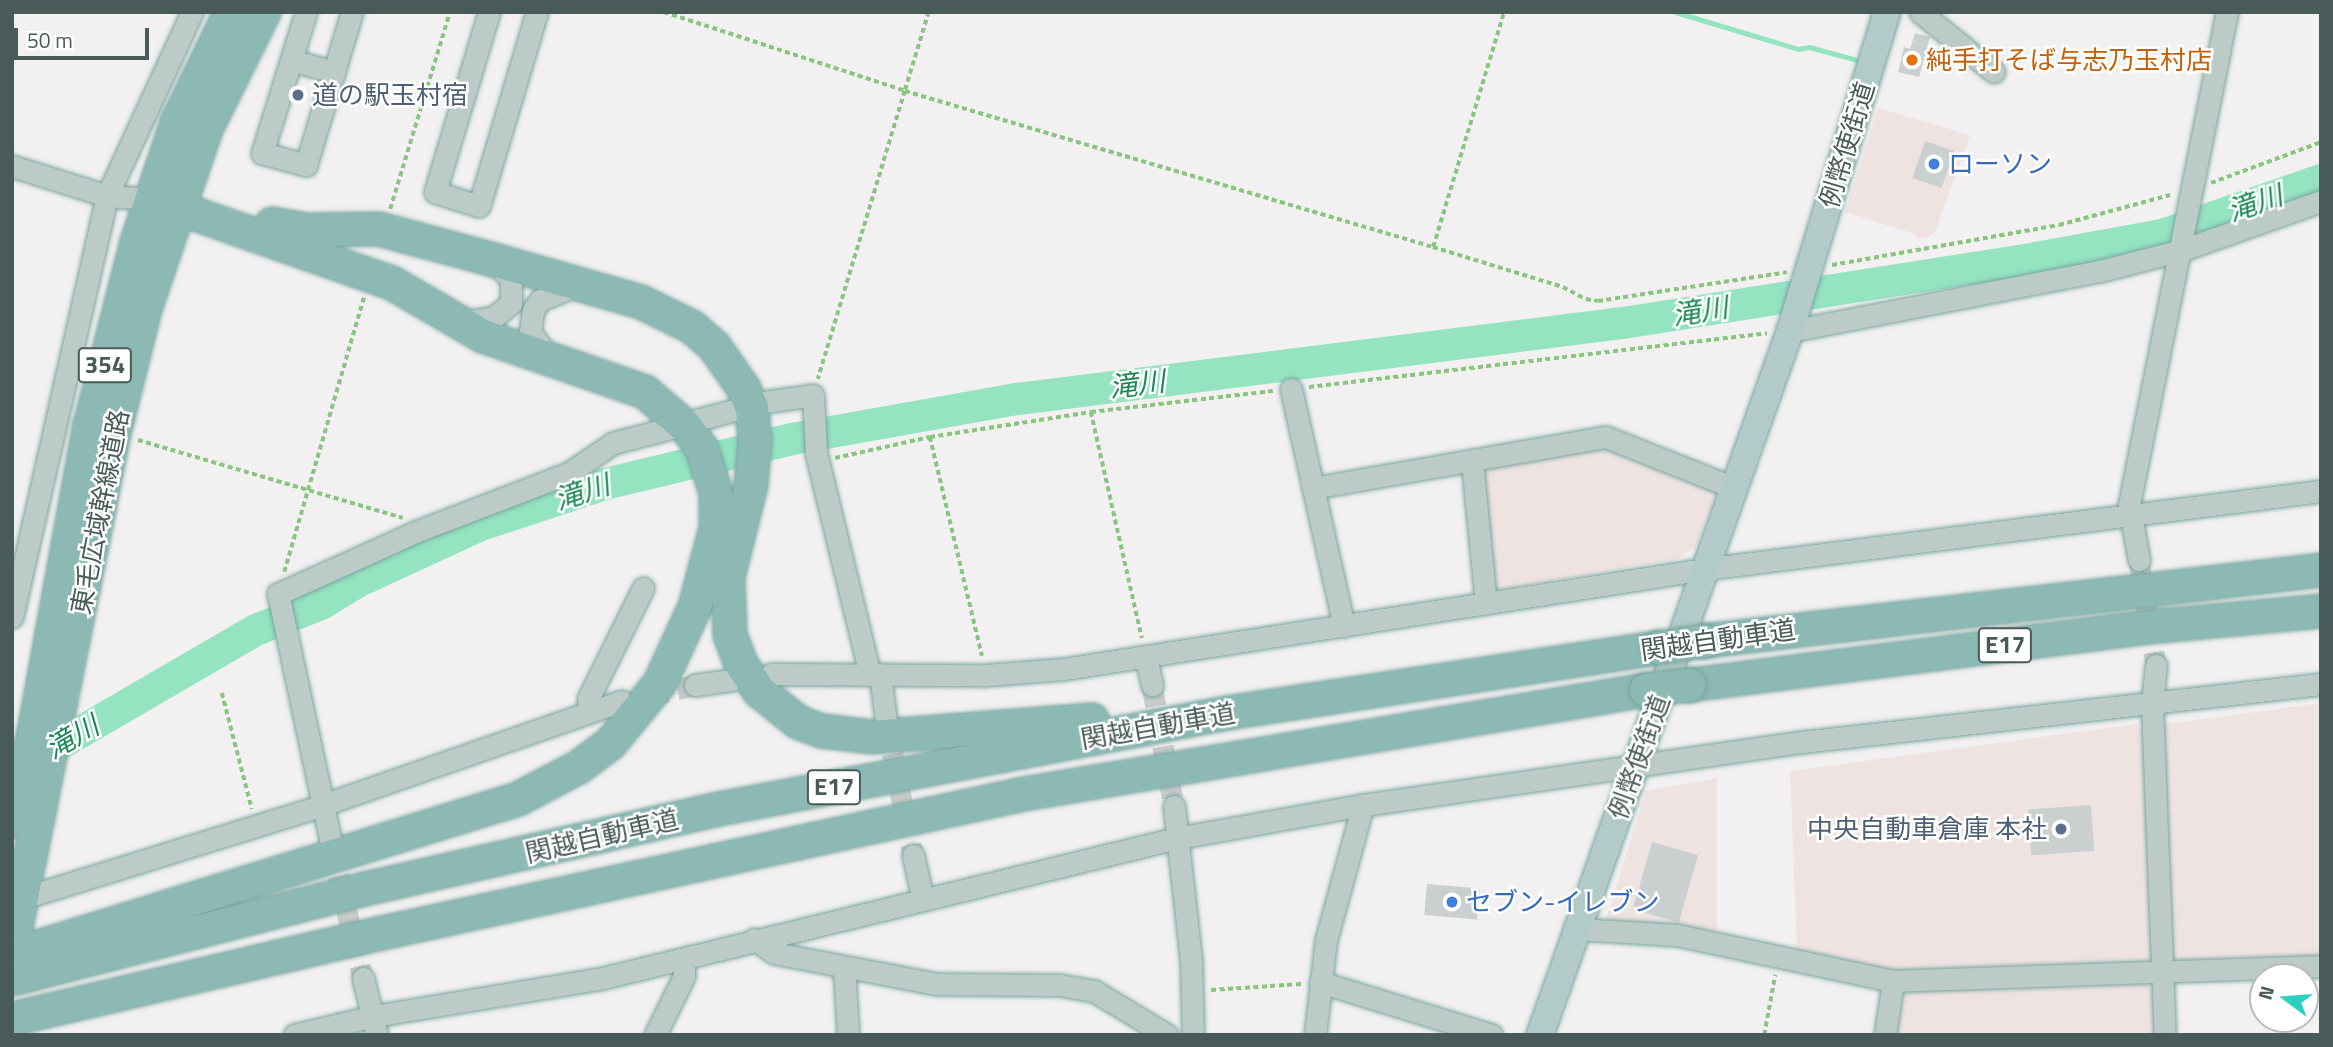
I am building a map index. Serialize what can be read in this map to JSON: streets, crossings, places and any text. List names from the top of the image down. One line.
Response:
{"streets":{"highway":["354","東毛広域幹線道路","関越自動車道","E17"],"main road":["例幣使街道"]},"crossings":[["東毛広域幹線道路","関越自動車道"]],"water":["滝川"],"places":["純手打そば与志乃玉村店","道の駅玉村宿","ローソン","中央自動車倉庫 本社","セブン-イレブン"],"scale_bar":"50 m","north":"left"}
